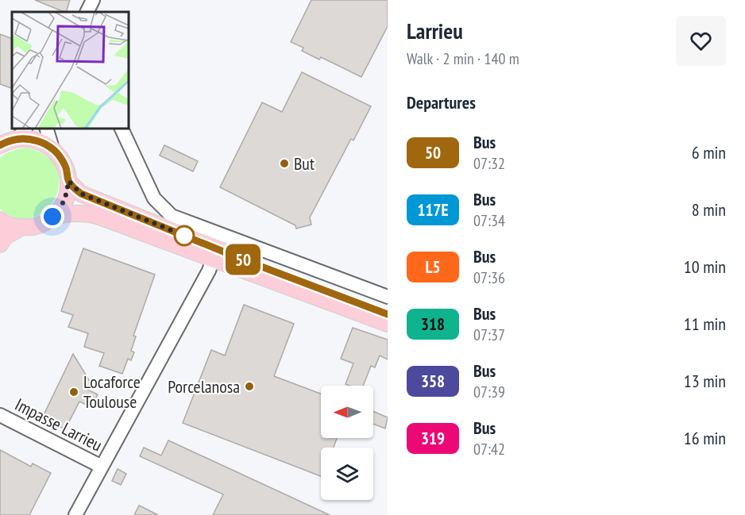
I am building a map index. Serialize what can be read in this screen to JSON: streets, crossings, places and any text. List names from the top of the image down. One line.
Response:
{"streets":{"street":["Impasse Larrieu"]},"places":["But","Porcelanosa","Locaforce Toulouse"],"lines":["bus line 50"],"north":"left","page":{"on_map":"50","heading":[["Larrieu","Walk · 2 min · 140 m"],"Departures"],"list":[{"mark":"50","name":"Bus","note":"07:32","value":"6 min"},{"mark":"117E","name":"Bus","note":"07:34","value":"8 min"},{"mark":"L5","name":"Bus","note":"07:36","value":"10 min"},{"mark":"318","name":"Bus","note":"07:37","value":"11 min"},{"mark":"358","name":"Bus","note":"07:39","value":"13 min"},{"mark":"319","name":"Bus","note":"07:42","value":"16 min"}]}}
